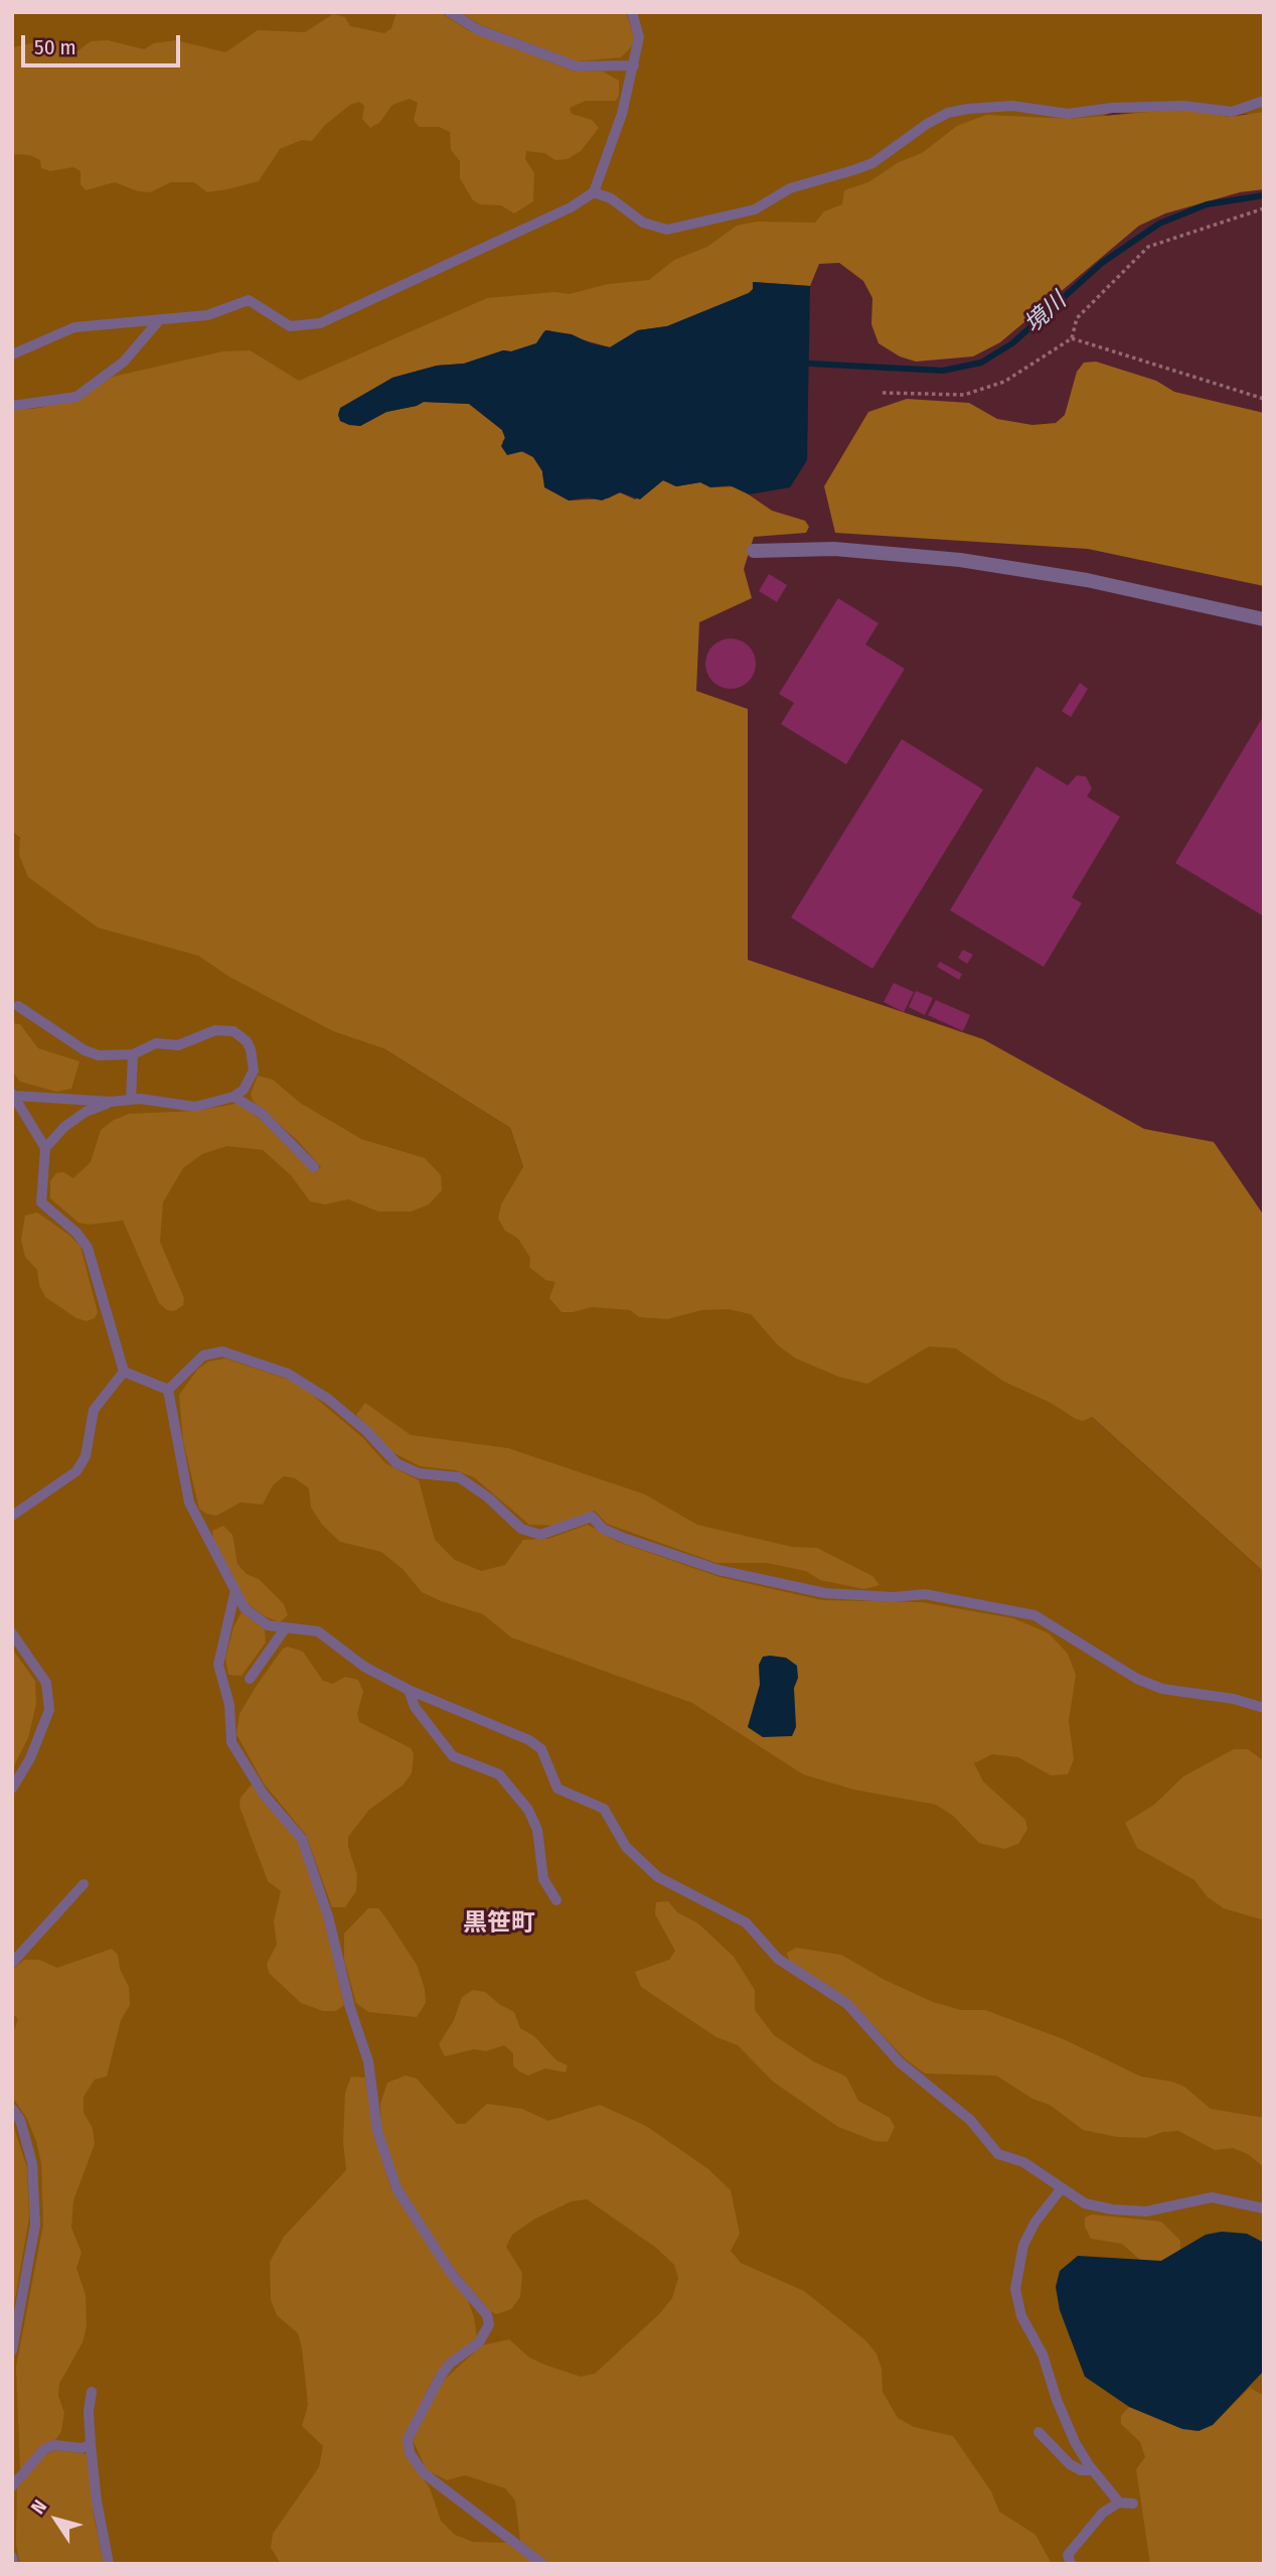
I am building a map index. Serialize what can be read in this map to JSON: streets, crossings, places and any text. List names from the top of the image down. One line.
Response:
{"districts":["黒笹町"],"water":["境川"],"scale_bar":"50 m","north":"top left"}
